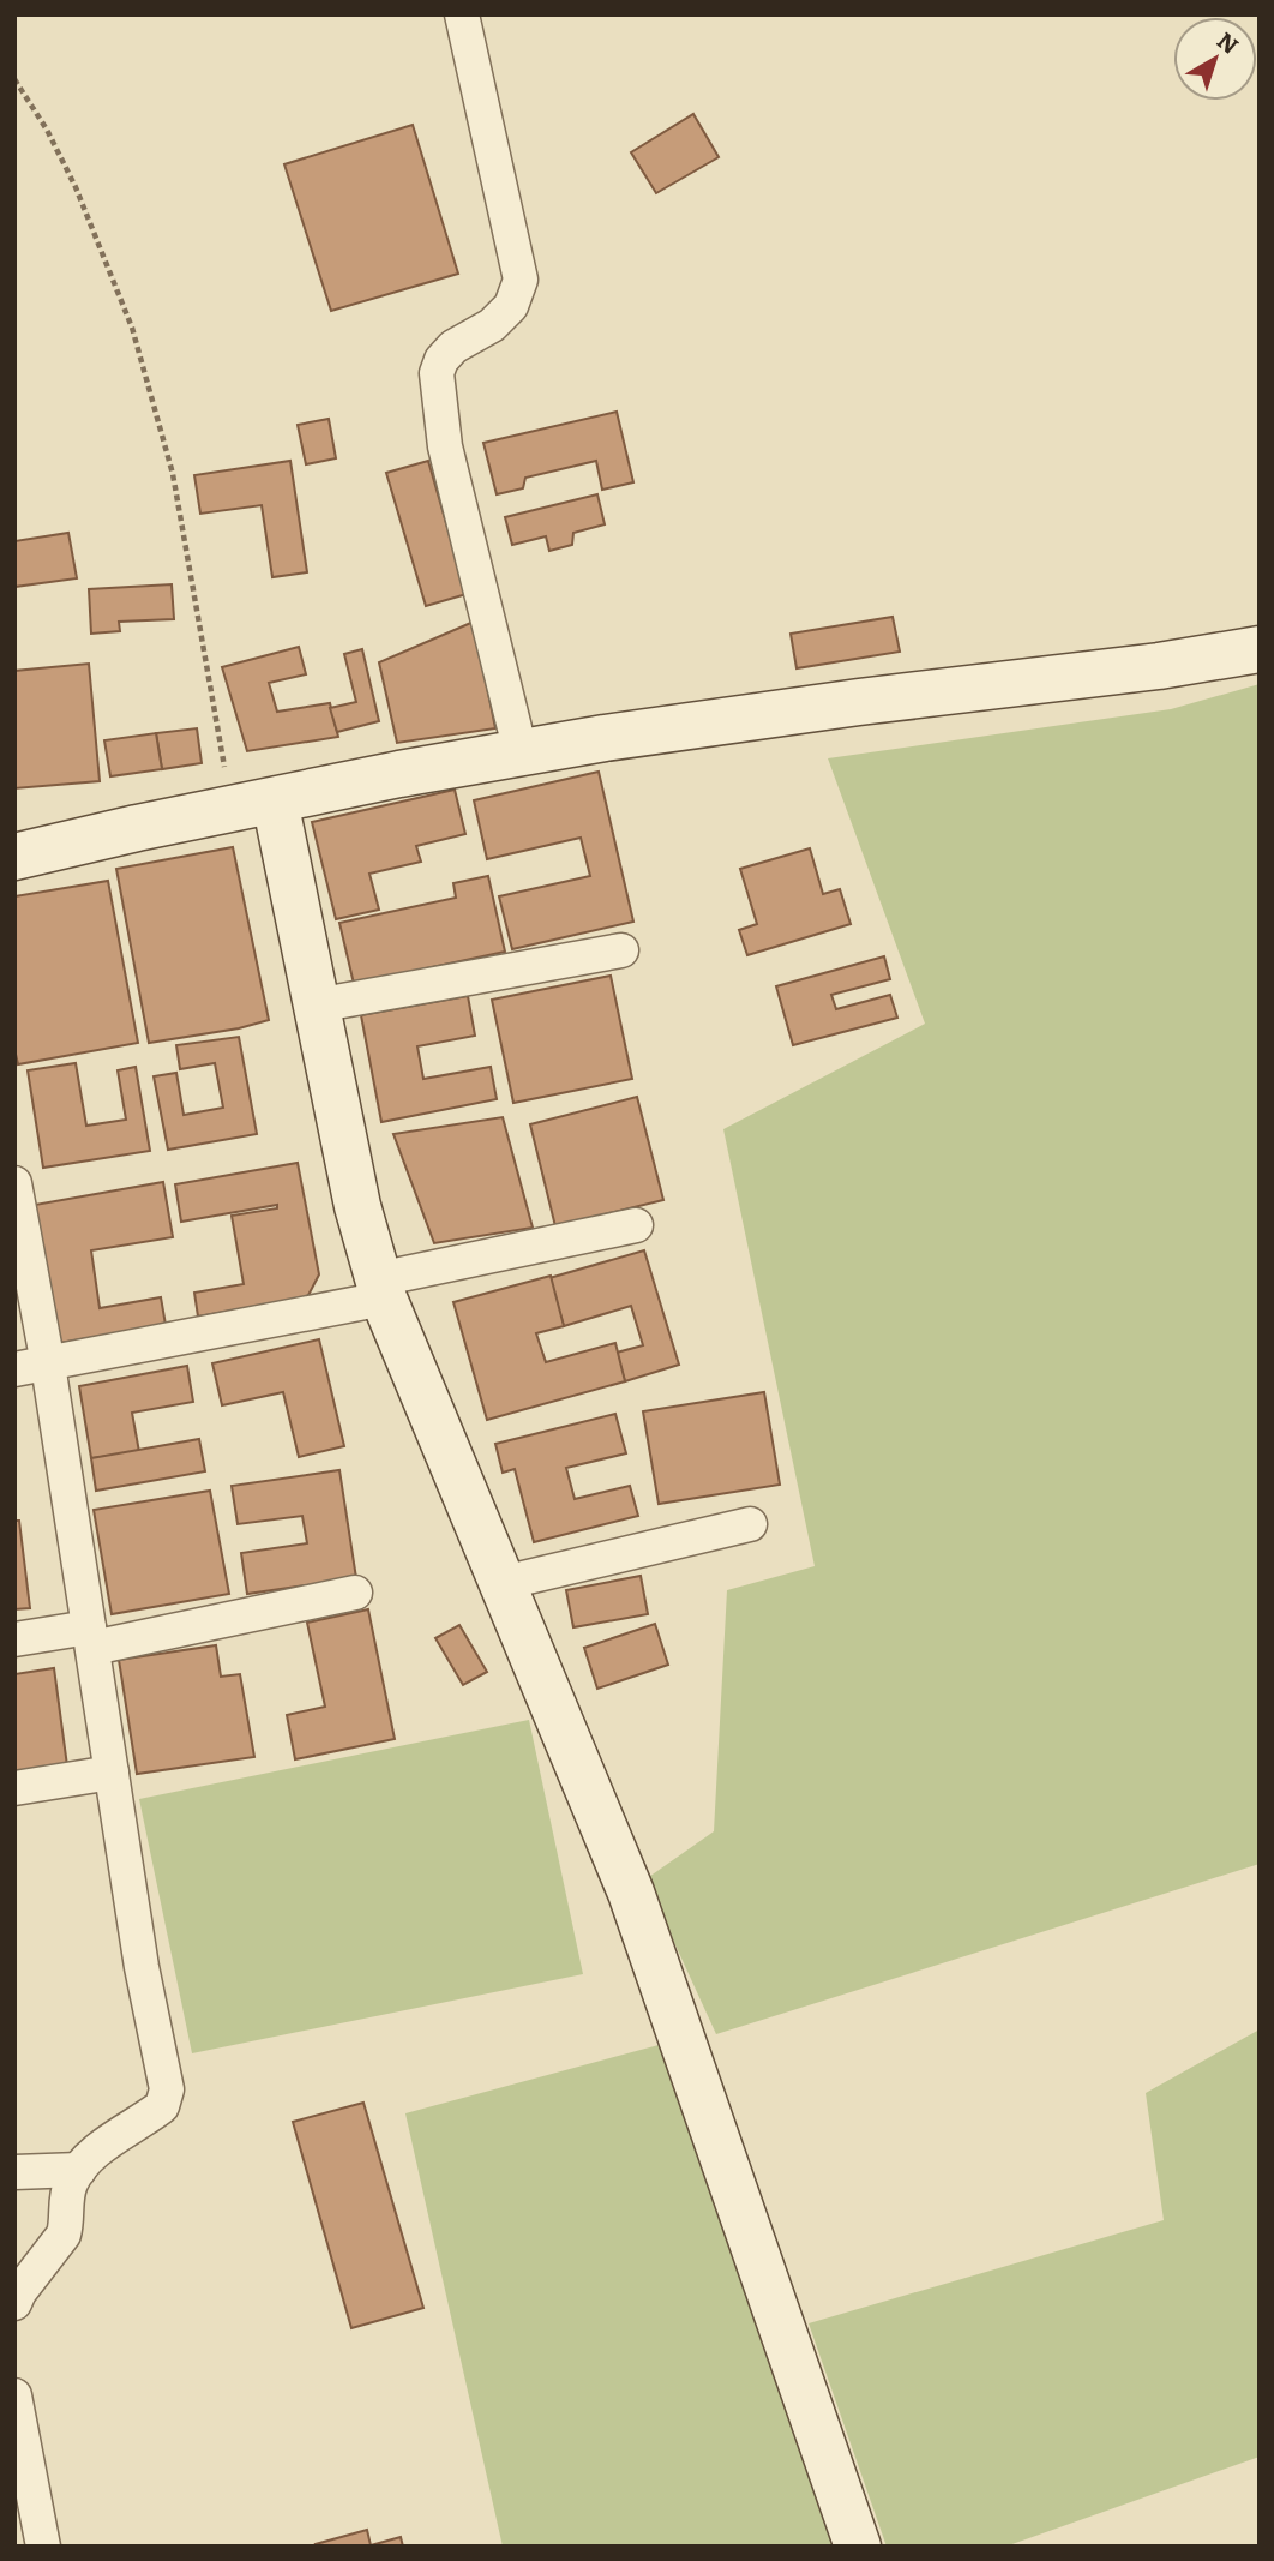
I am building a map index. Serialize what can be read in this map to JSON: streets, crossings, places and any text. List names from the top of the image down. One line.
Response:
{"north":"top right"}
